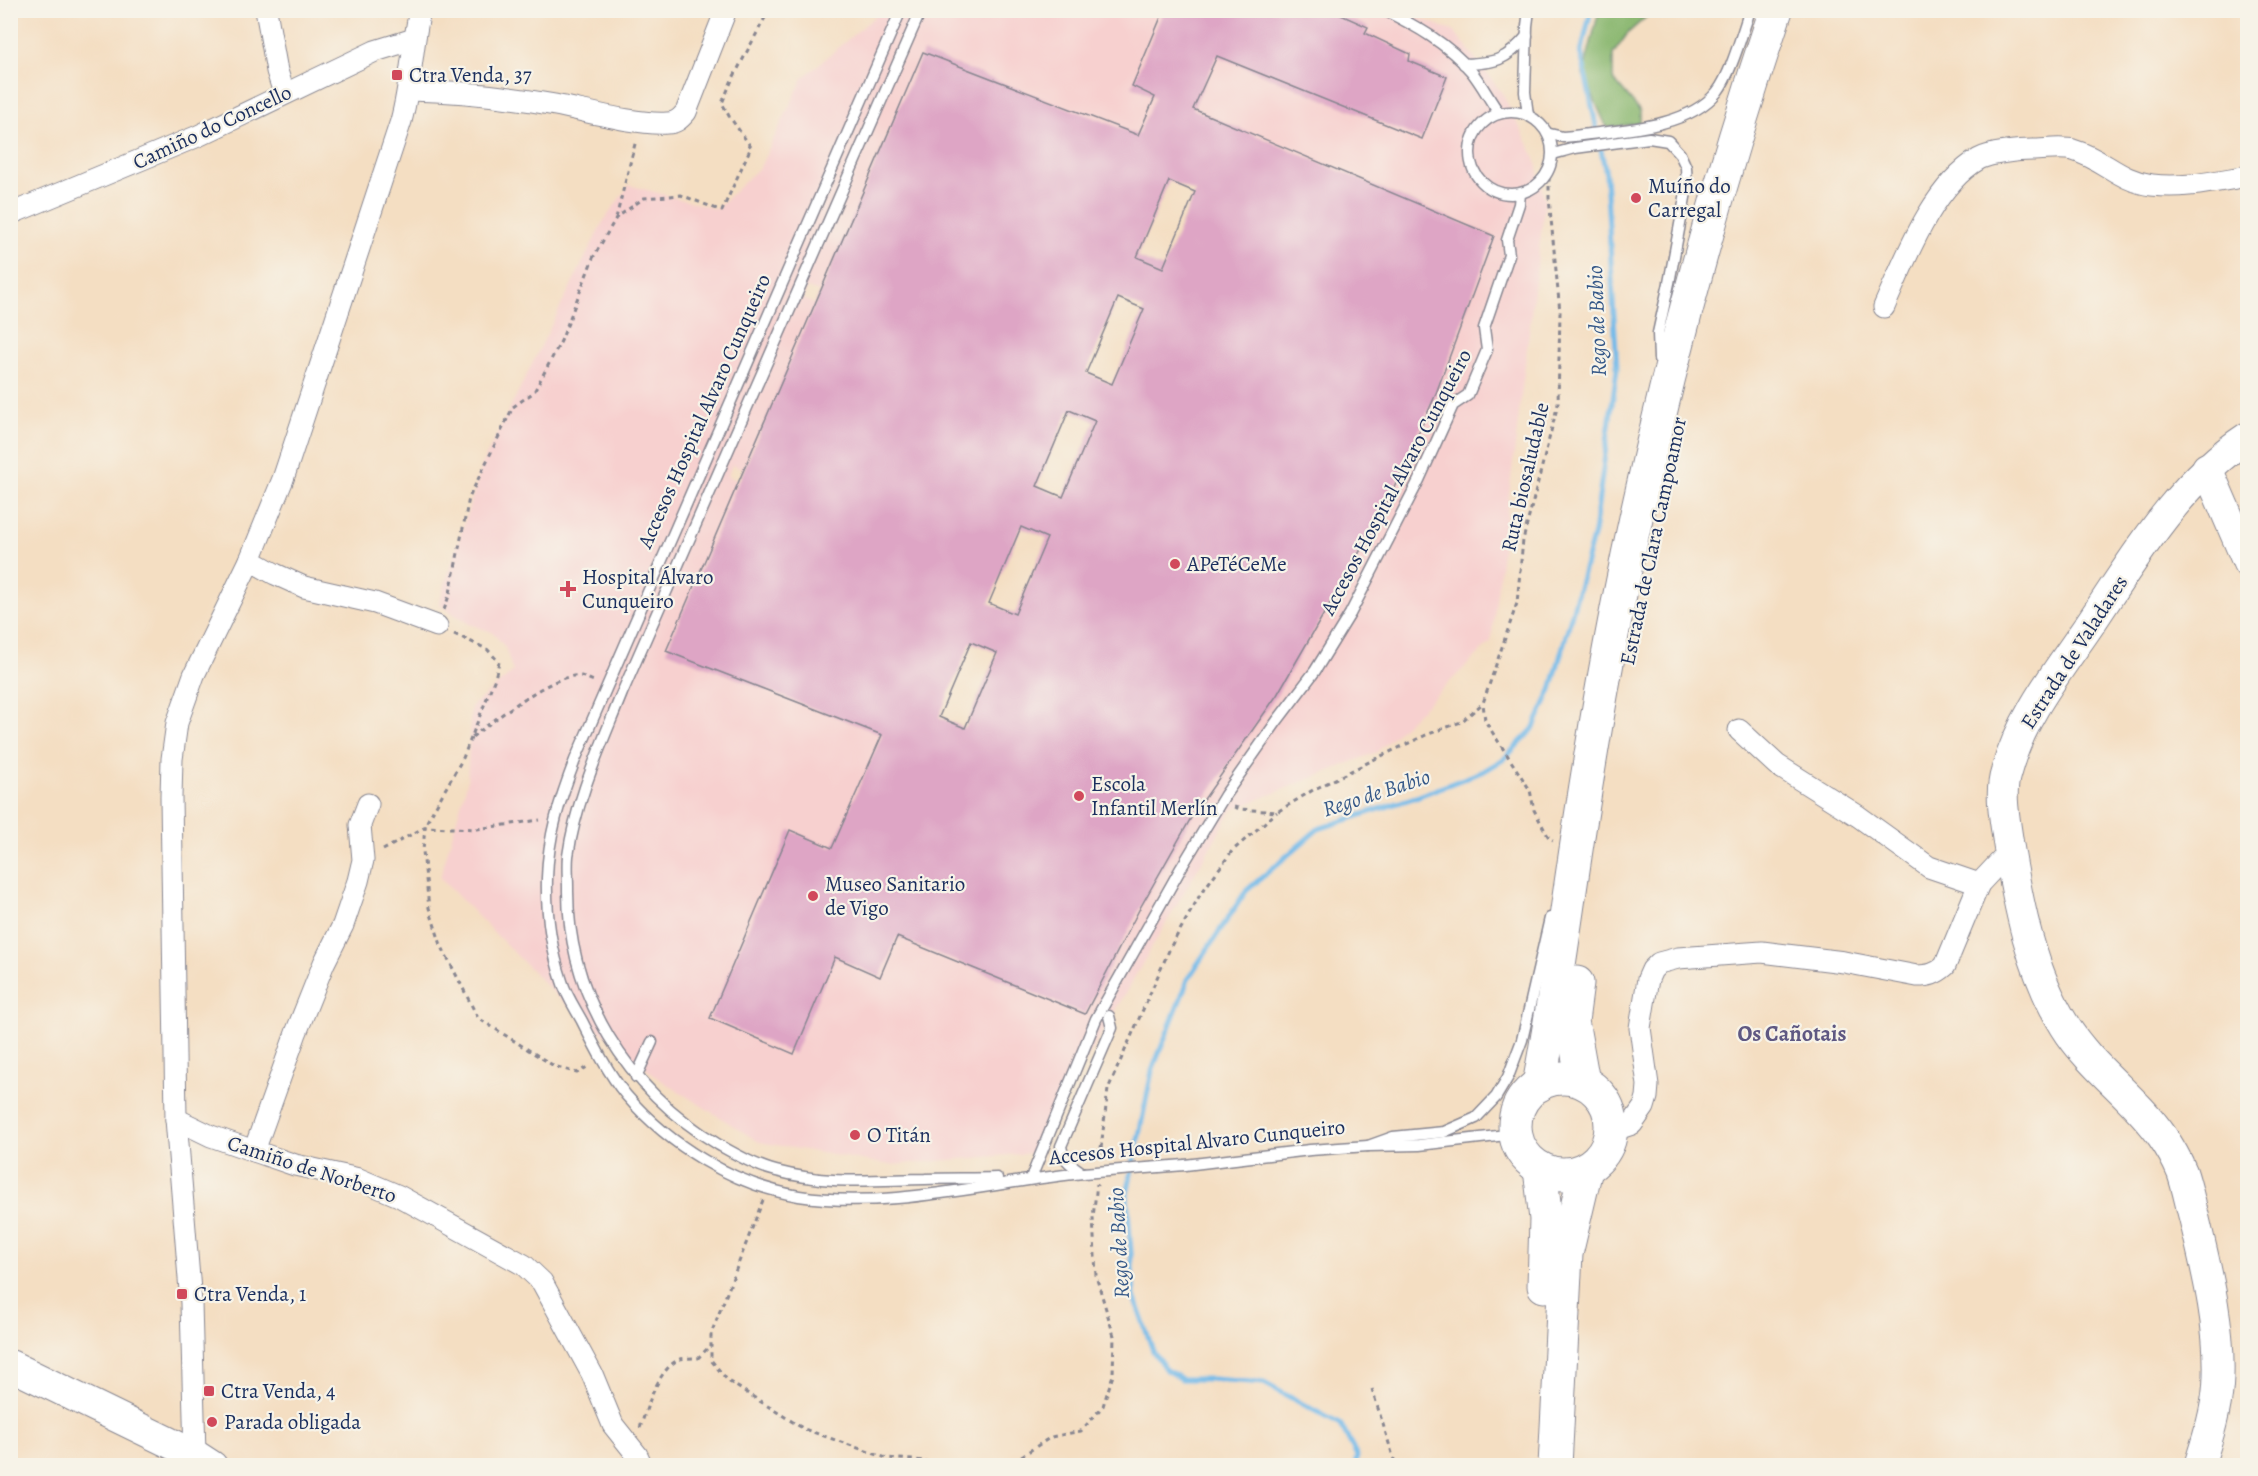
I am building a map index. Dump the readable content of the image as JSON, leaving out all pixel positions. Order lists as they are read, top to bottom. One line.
{"streets":{"main road":["Estrada de Clara Campoamor","Estrada de Valadares"],"street":["Camiño do Concello","Camiño de Norberto"],"lane":["Accesos Hospital Alvaro Cunqueiro"],"path":["Ruta biosaludable"]},"crossings":[["Accesos Hospital Alvaro Cunqueiro","Ruta biosaludable"],["Accesos Hospital Alvaro Cunqueiro","Estrada de Clara Campoamor"]],"districts":["Os Cañotais"],"water":["Rego de Babio"],"places":{"transit":["Ctra Venda, 37","Ctra Venda, 1","Ctra Venda, 4"],"other":["Muíño do Carregal","APeTéCeMe","Escola Infantil Merlín","Museo Sanitario de Vigo","O Titán","Parada obligada"],"health":["Hospital Álvaro Cunqueiro"]}}
